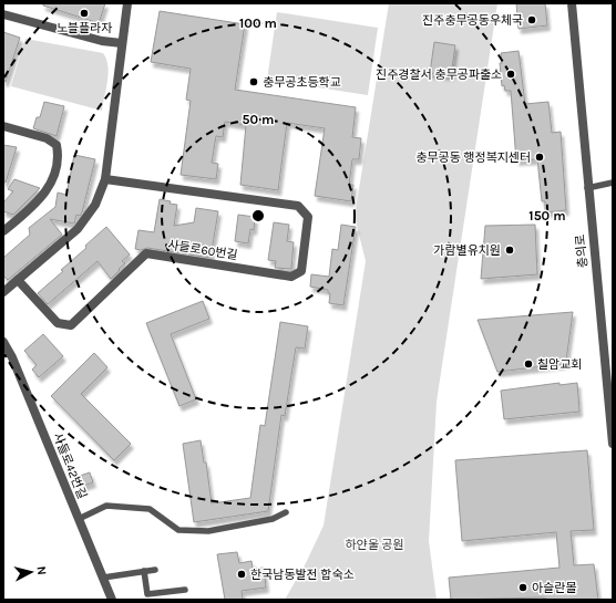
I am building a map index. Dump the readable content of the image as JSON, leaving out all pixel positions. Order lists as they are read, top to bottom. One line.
{"streets":{"street":["사들로60번길","충의로","사들로42번길"]},"parks":["하얀울 공원"],"places":["노블플라자","진주충무공동우체국","진주경찰서 충무공파출소","충무공초등학교","충무공동 행정복지센터","가람별유치원","칠암교회","한국남동발전 합숙소","아슬란몰"],"north":"right","rings":["100 m","50 m","150 m"]}
